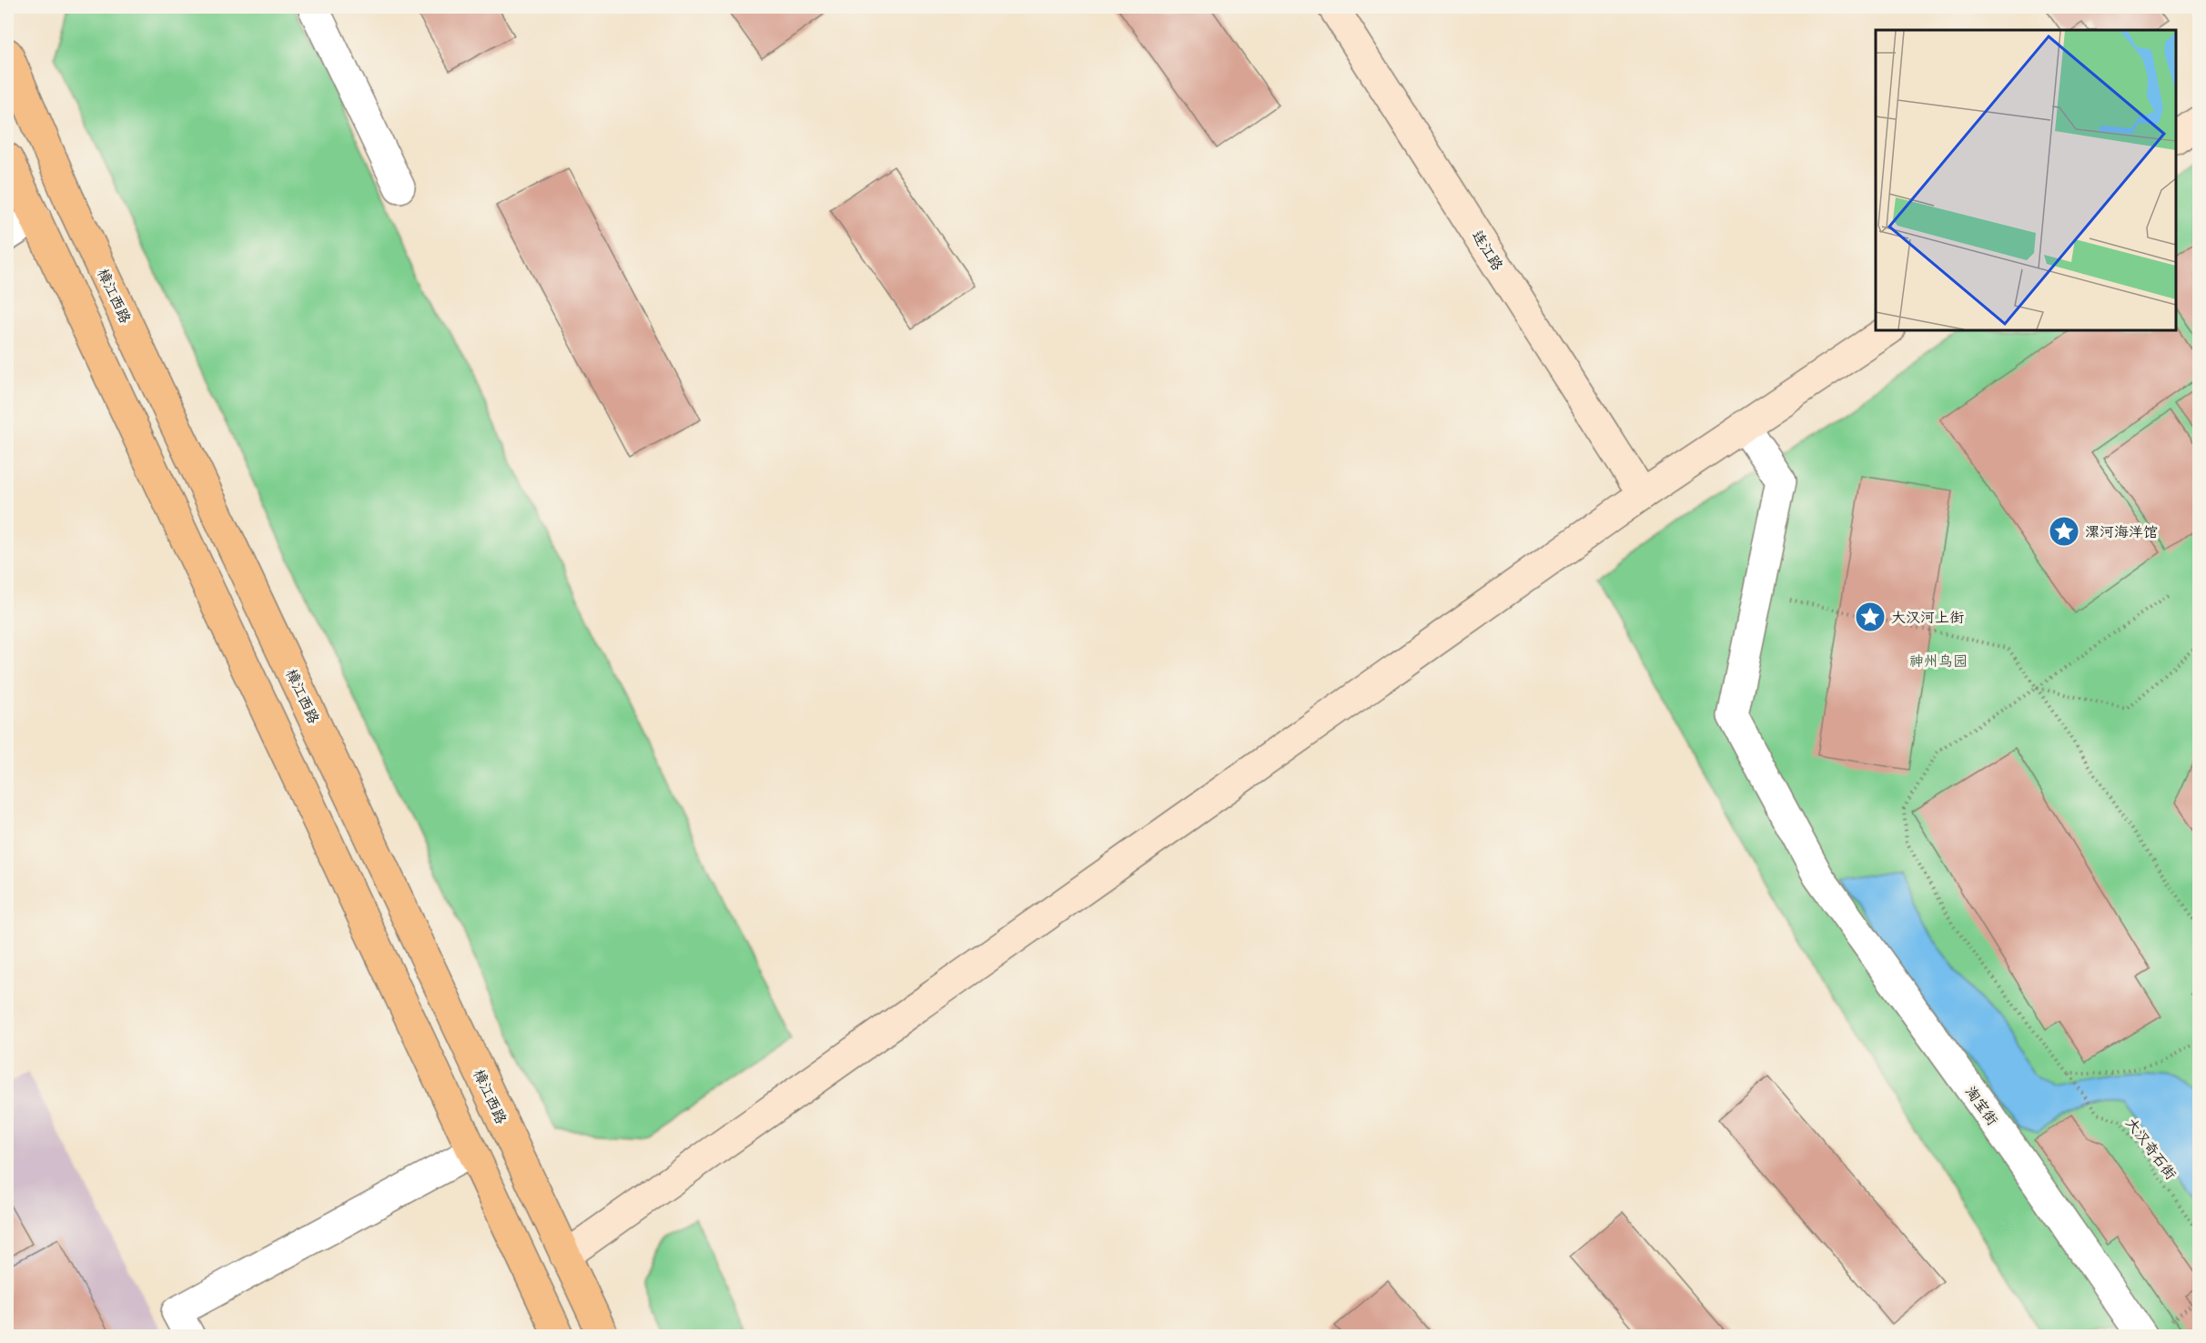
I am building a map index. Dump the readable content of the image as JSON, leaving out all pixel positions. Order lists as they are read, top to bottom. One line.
{"streets":{"main road":["樟江西路"],"street":["连江路","淘宝街"],"path":["大汉奇石街"]},"parks":["神州鸟园"],"places":{"place":["漯河海洋馆","大汉河上街"]}}
